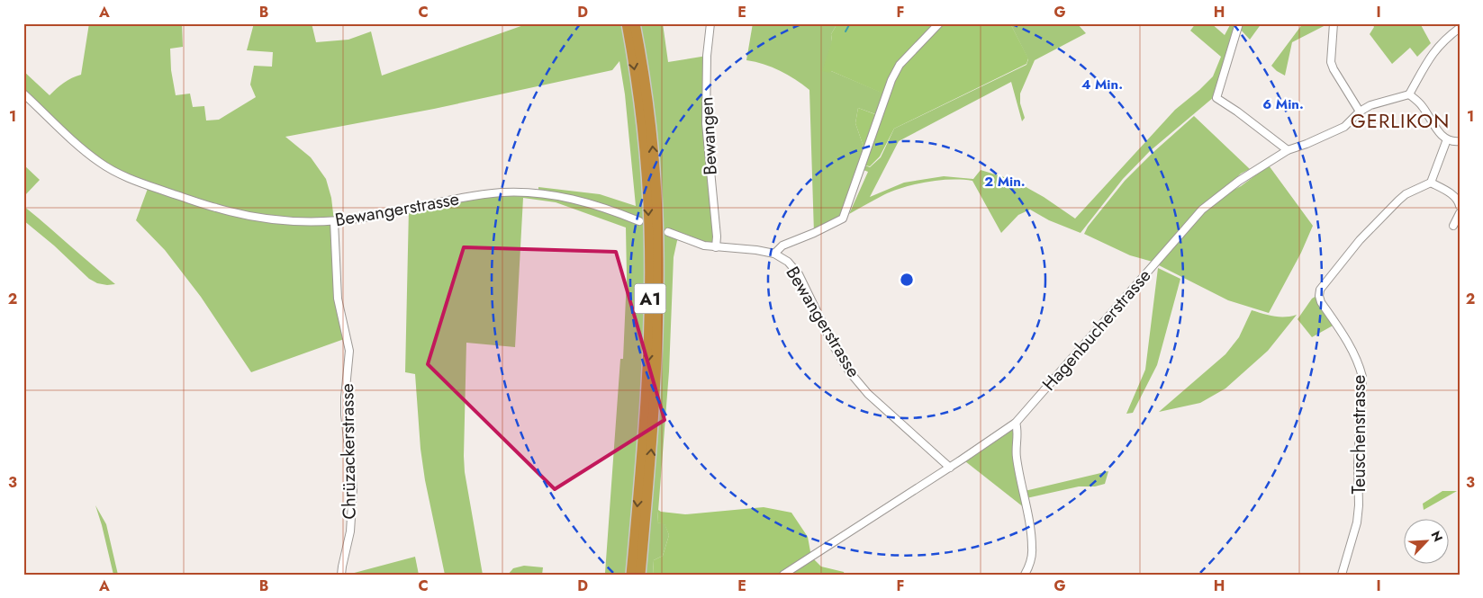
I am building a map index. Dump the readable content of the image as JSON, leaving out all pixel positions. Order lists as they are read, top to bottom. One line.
{"streets":{"highway":["A1"],"street":["Bewangen","Bewangerstrasse","Hagenbucherstrasse","Teuschenstrasse","Chrüzackerstrasse"]},"crossings":[["Bewangen","Bewangerstrasse"],["Bewangerstrasse","Hagenbucherstrasse"],["Bewangerstrasse","Chrüzackerstrasse"]],"districts":["GERLIKON"],"north":"top right","grid":{"columns":["A","B","C","D","E","F","G","H","I"],"rows":["1","2","3"]},"rings":["4 Min.","6 Min.","2 Min."]}
